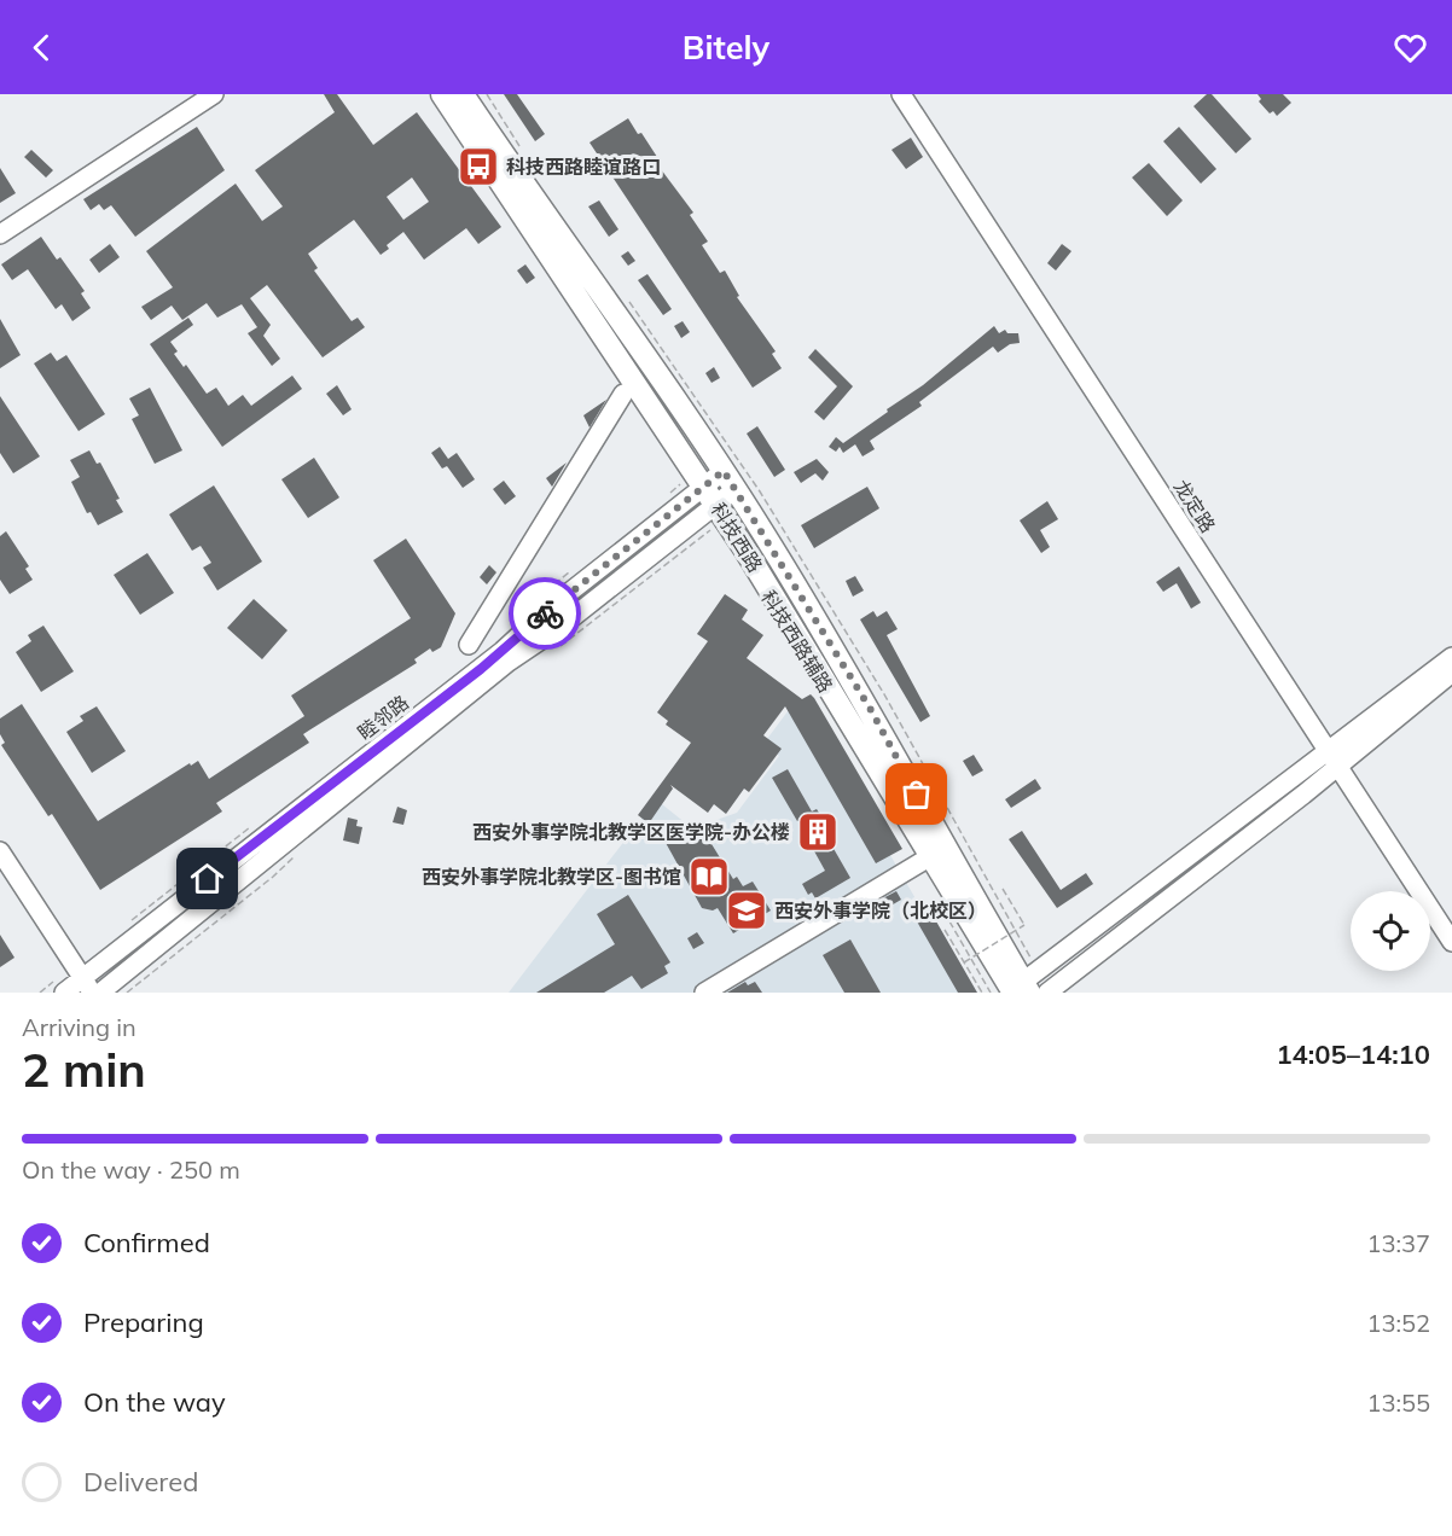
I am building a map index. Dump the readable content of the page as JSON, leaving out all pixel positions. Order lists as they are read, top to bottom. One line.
{"streets":{"main road":["科技西路"],"street":["龙定路","睦邻路"]},"crossings":[["科技西路","睦邻路"]],"places":{"bus stop":["科技西路睦谊路口"],"building":["西安外事学院北教学区医学院-办公楼"],"library":["西安外事学院北教学区-图书馆"],"school or university":["西安外事学院（北校区）"]},"page":{"header":"Bitely","heading":["2 min","Arriving in","14:05–14:10"],"bar":"On the way · 250 m","list":[["Confirmed","13:37"],["Preparing","13:52"],["On the way","13:55"],"Delivered"]}}
